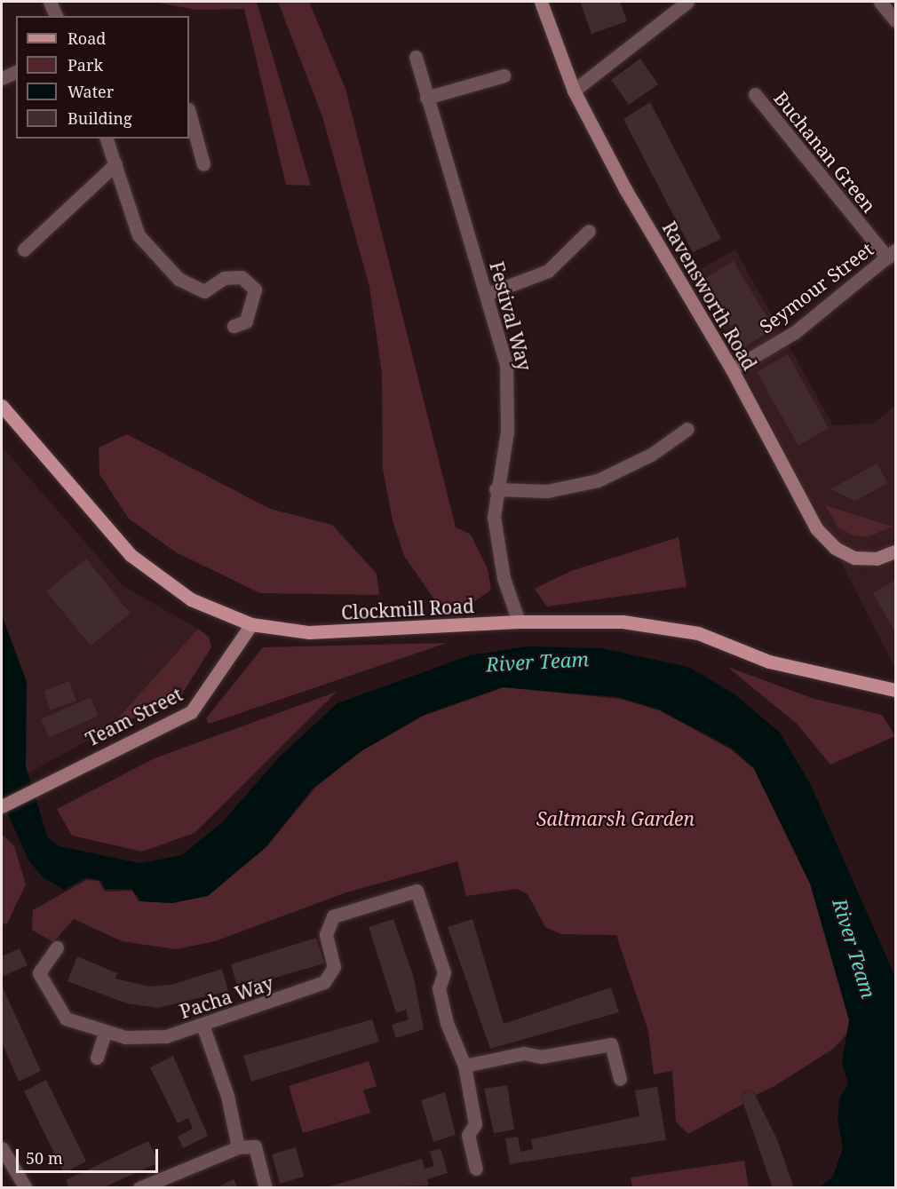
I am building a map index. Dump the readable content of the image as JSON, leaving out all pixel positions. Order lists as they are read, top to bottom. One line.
{"streets":{"main road":["Clockmill Road"],"street":["Buchanan Green","Seymour Street","Ravensworth Road","Festival Way","Team Street","Pacha Way"]},"crossings":[["Buchanan Green","Seymour Street"],["Seymour Street","Ravensworth Road"],["Festival Way","Clockmill Road"],["Clockmill Road","Team Street"]],"water":["River Team"],"parks":["Saltmarsh Garden"],"legend":["Road","Park","Water","Building"],"scale_bar":"50 m"}
